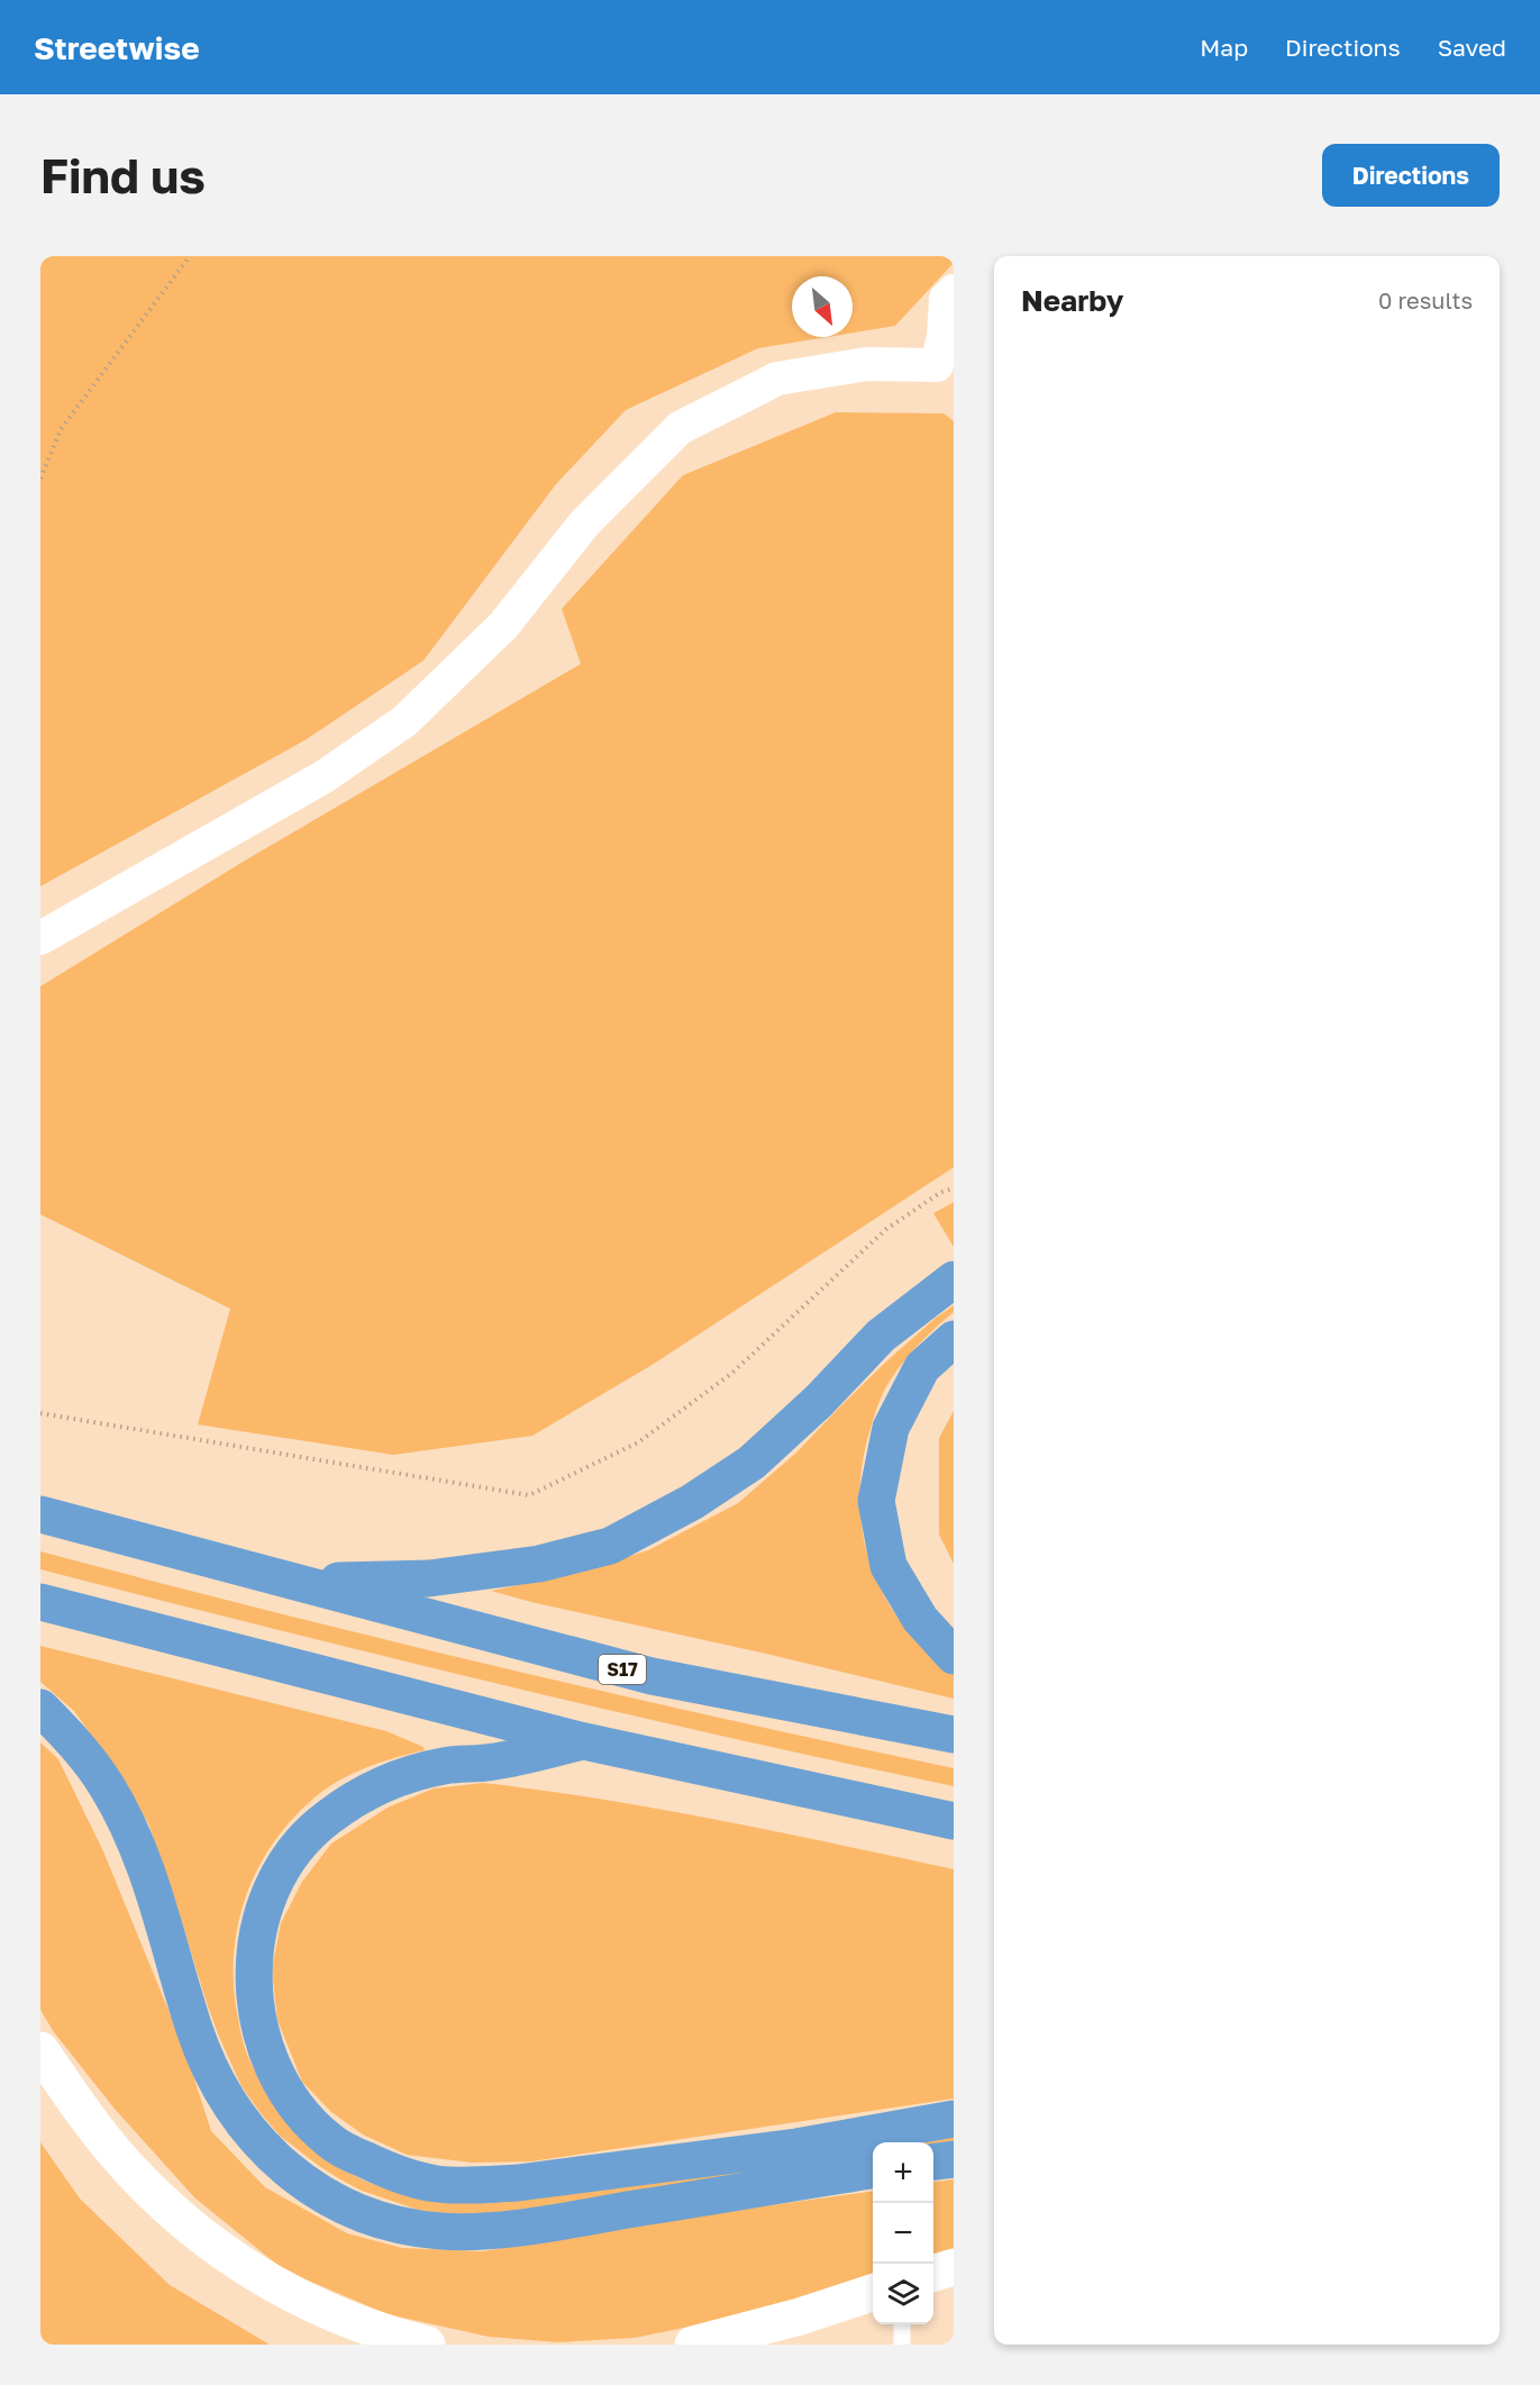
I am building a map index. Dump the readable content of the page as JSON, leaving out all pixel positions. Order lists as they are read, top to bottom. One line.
{"streets":{"highway":["S17"]},"north":"bottom right","page":{"header":"Streetwise","nav":["Map","Directions","Saved"],"buttons":"Directions","title":"Find us","heading":["Nearby","0 results"],"map_buttons":["+","−"]}}
